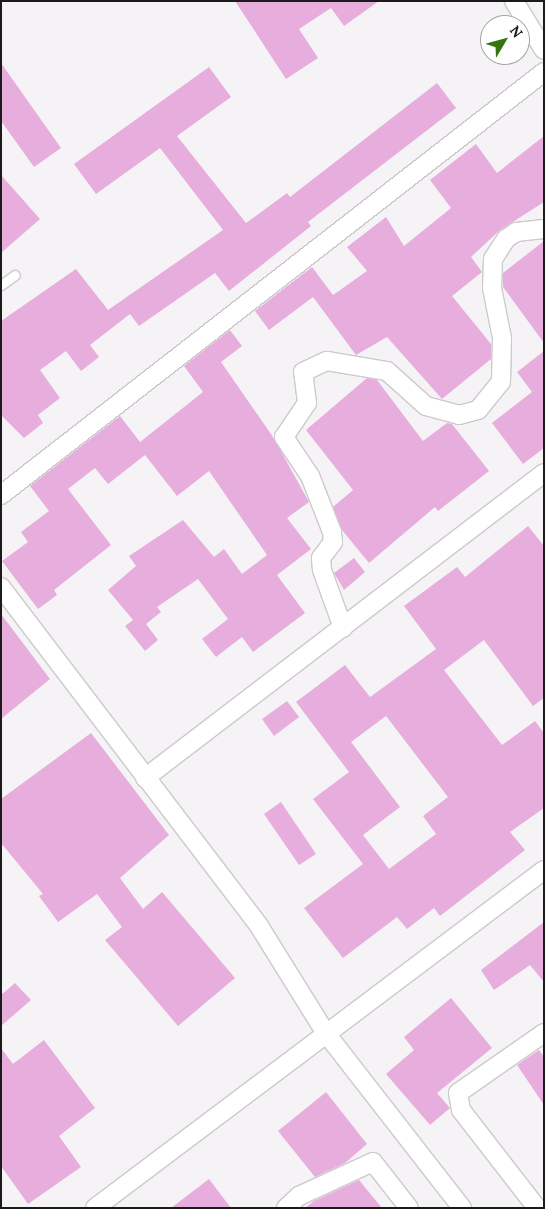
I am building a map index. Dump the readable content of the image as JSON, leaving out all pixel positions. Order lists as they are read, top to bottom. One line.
{"north":"top right"}
